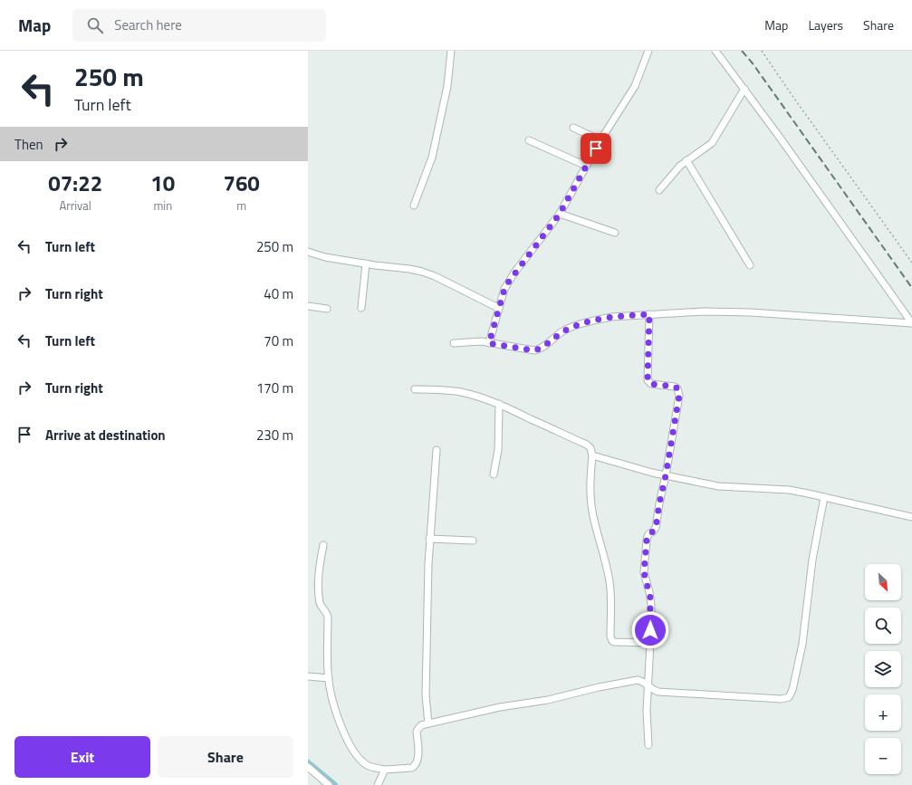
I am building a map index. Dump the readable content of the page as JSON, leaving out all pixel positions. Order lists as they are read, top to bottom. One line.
{"north":"bottom right","page":{"header":"Map","search":"Search here","nav":["Map","Layers","Share"],"turn":["250 m","Turn left"],"then":"Then","eta":["07:22","Arrival","10","min","760","m"],"list":[{"name":"Turn left","value":"250 m"},{"name":"Turn right","value":"40 m"},{"name":"Turn left","value":"70 m"},{"name":"Turn right","value":"170 m"},{"name":"Arrive at destination","value":"230 m"}],"map_buttons":["+","−"],"buttons":["Exit","Share"]}}
